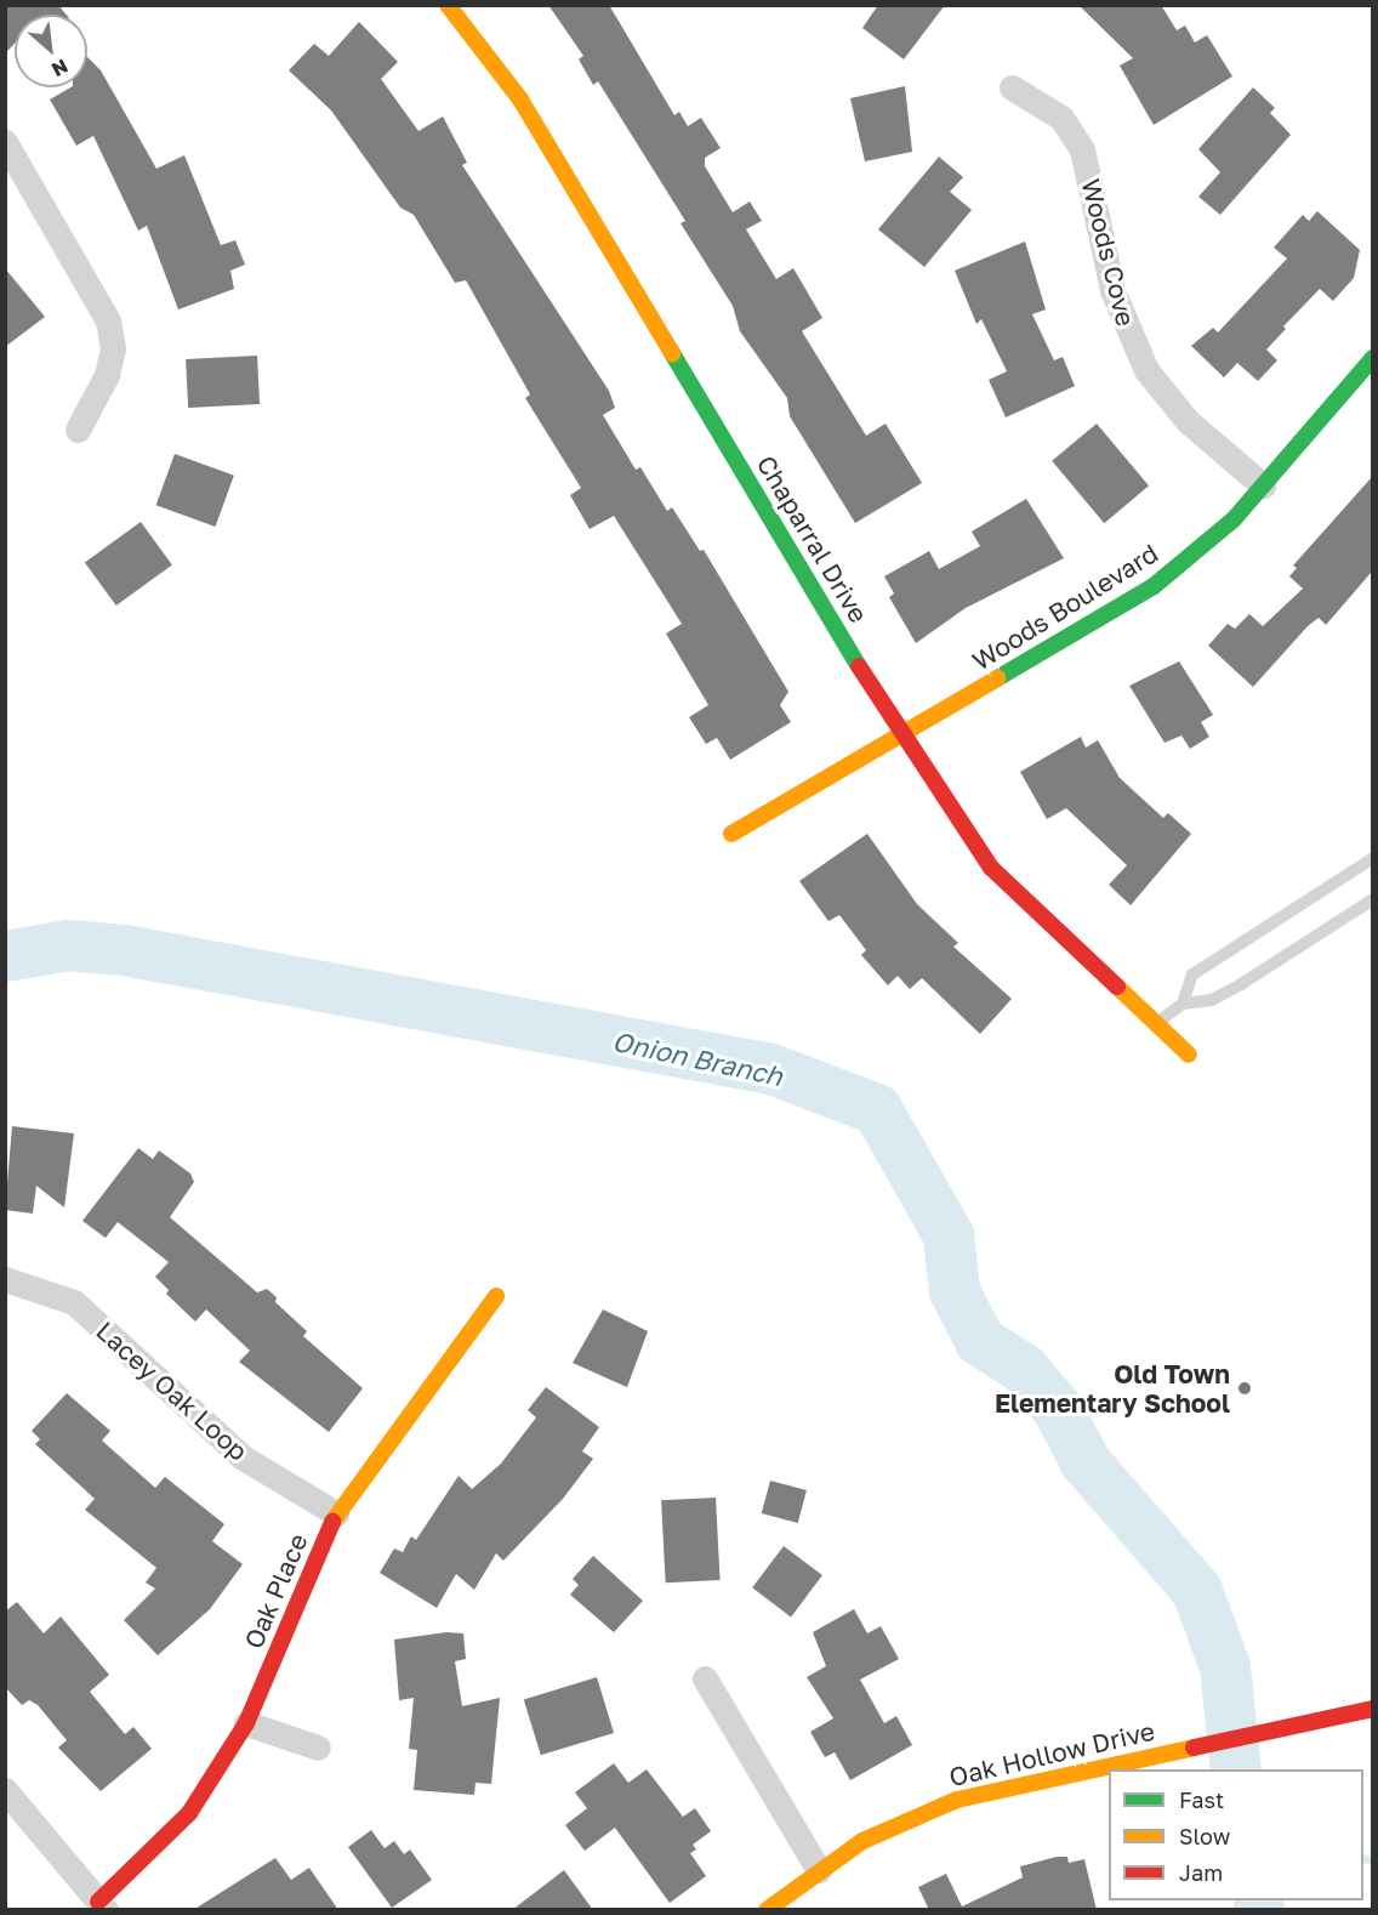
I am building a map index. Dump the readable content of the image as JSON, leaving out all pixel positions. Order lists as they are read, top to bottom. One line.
{"streets":{"street":["Woods Cove","Chaparral Drive","Woods Boulevard","Lacey Oak Loop","Oak Place","Oak Hollow Drive"]},"crossings":[["Woods Cove","Woods Boulevard"],["Chaparral Drive","Woods Boulevard"],["Lacey Oak Loop","Oak Place"]],"water":["Onion Branch"],"places":["Old Town Elementary School"],"legend":["Fast","Slow","Jam"],"north":"bottom right"}
